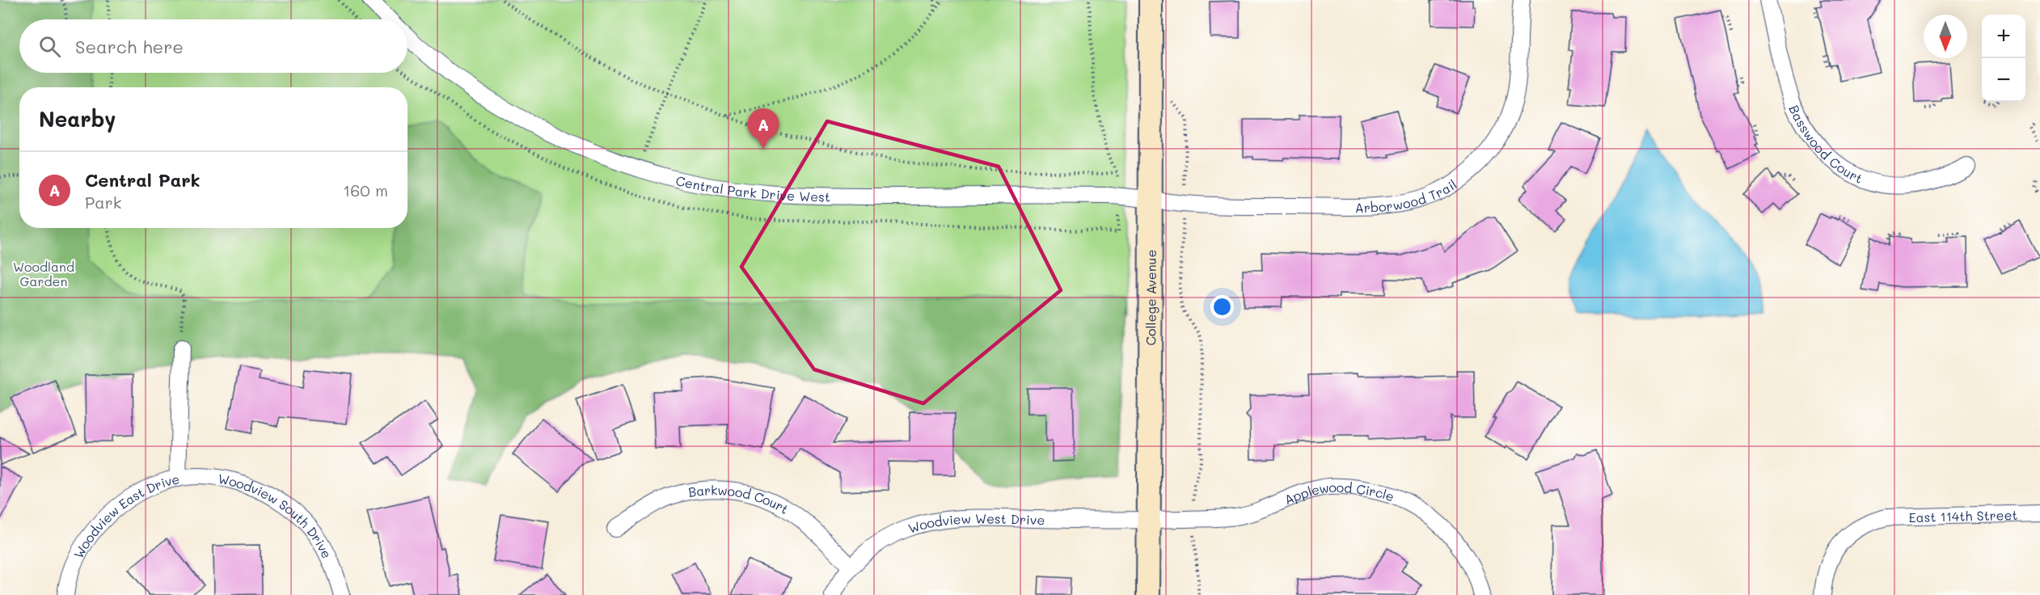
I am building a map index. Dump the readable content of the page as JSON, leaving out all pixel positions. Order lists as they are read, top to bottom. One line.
{"streets":{"main road":["College Avenue"],"street":["Basswood Court","Central Park Drive West","Arborwood Trail","Applewood Circle","Barkwood Court","East 114th Street","Woodview East Drive","Woodview South Drive","Woodview West Drive"]},"crossings":[["Central Park Drive West","Arborwood Trail"],["Central Park Drive West","College Avenue"],["Arborwood Trail","College Avenue"],["College Avenue","Applewood Circle"],["College Avenue","Woodview West Drive"],["Applewood Circle","Woodview West Drive"],["Barkwood Court","Woodview West Drive"],["Woodview East Drive","Woodview South Drive"]],"parks":["Woodland Garden"],"north":"bottom","page":{"map_buttons":["+","−"],"search":"Search here","heading":"Nearby","pins":"A","list":[{"mark":"A","name":"Central Park","note":"Park","value":"160 m"}]}}
